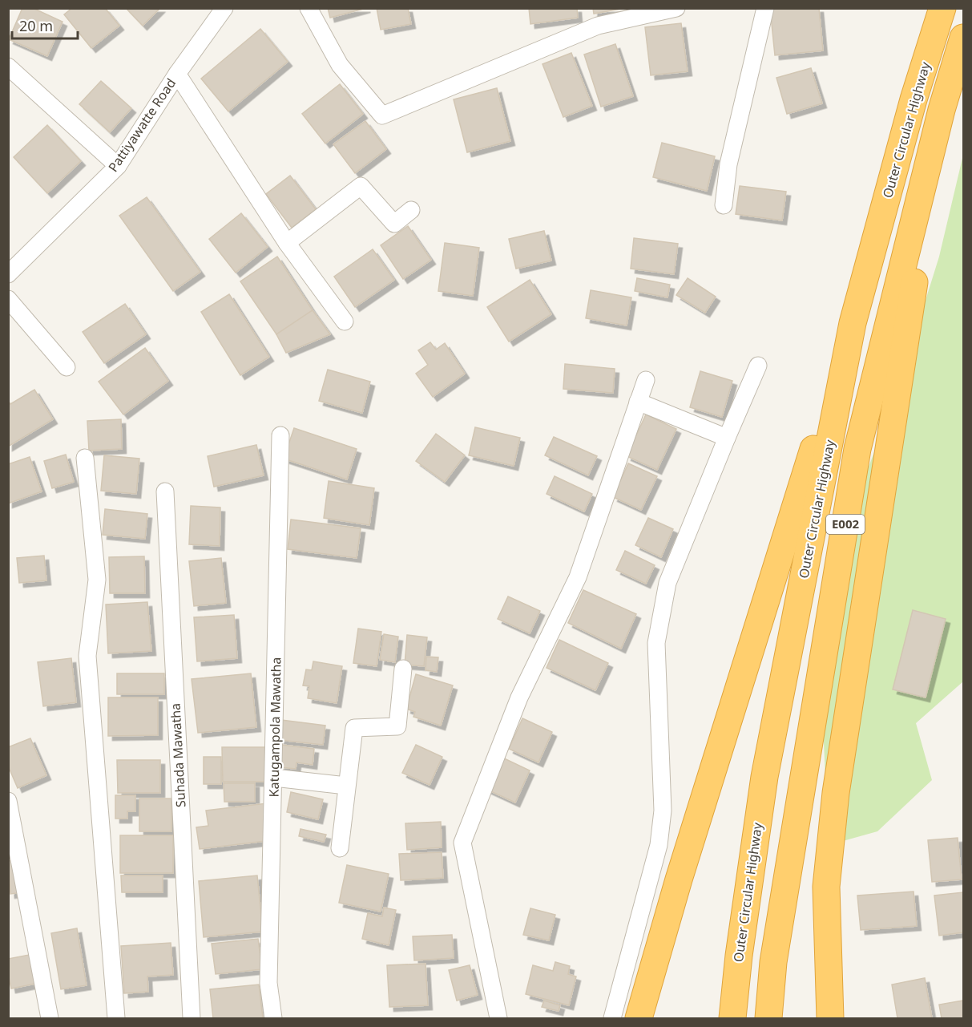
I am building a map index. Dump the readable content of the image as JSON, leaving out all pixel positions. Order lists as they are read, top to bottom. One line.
{"streets":{"highway":["Outer Circular Highway","E002"],"street":["Pattiyawatte Road","Katugampola Mawatha","Suhada Mawatha"]},"scale_bar":"20 m"}
